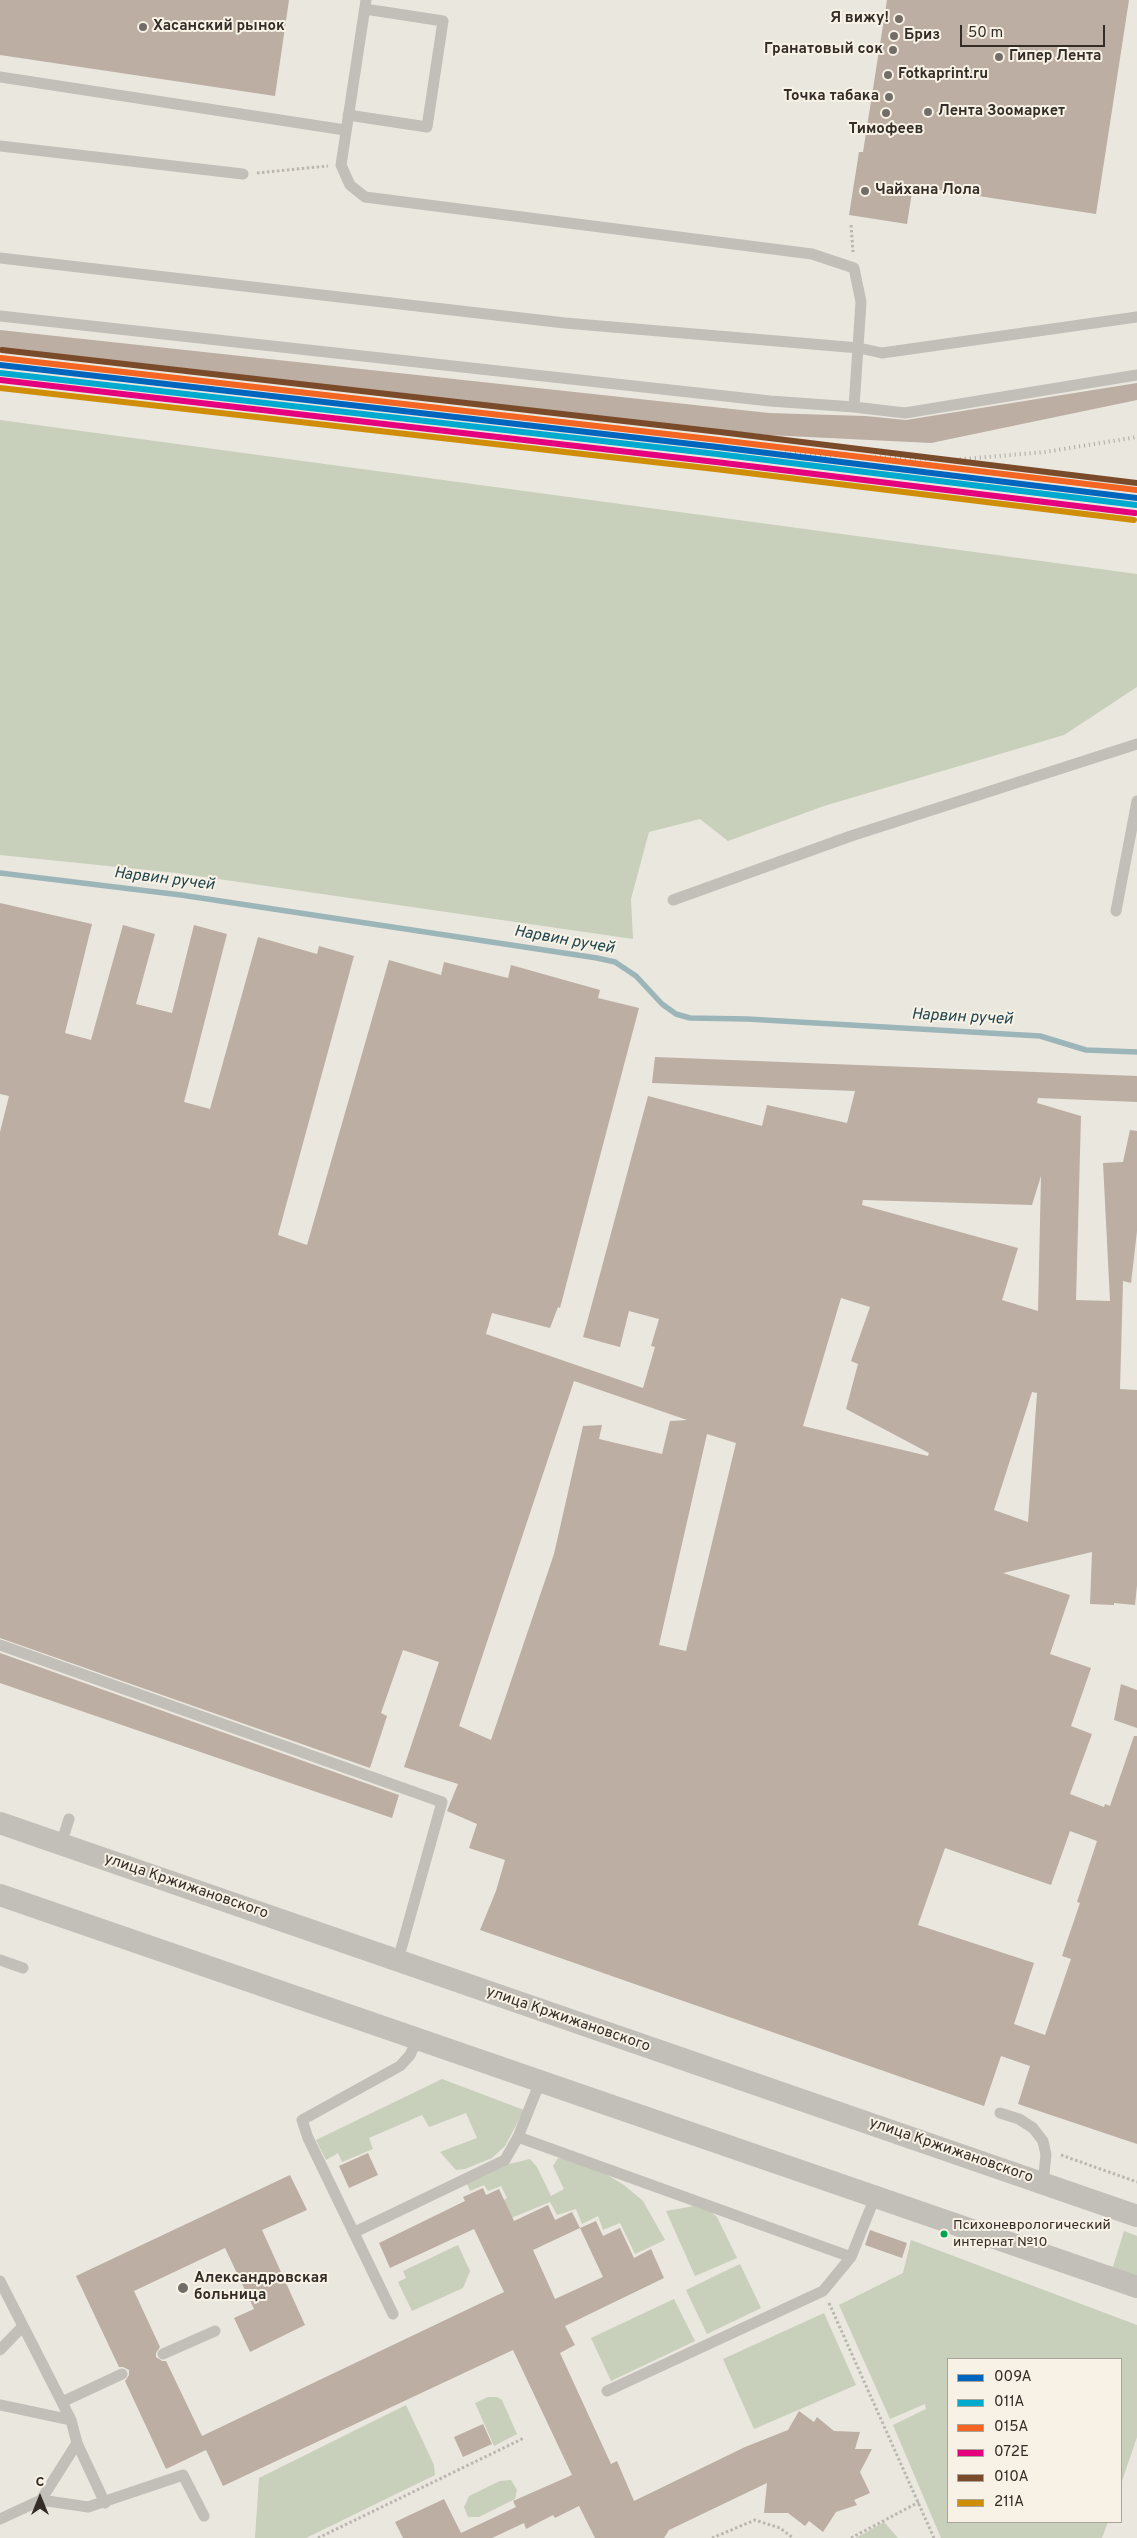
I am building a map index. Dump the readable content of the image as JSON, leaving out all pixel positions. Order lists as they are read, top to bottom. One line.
{"streets":{"street":["улица Кржижановского"]},"water":["Нарвин ручей"],"places":["Я вижу!","Хасанский рынок","Бриз","Гранатовый сок","Гипер Лента","Fotkaprint.ru","Точка табака","Лента Зоомаркет","Тимофеев","Чайхана Лола","Психоневрологический интернат №10","Александровская больница"],"lines":["transit line 010А","transit line 015А","transit line 009А","transit line 011А","transit line 072Е","transit line 211А"],"legend":["009А","011А","015А","072Е","010А","211А"],"scale_bar":"50 m","north":"top"}
